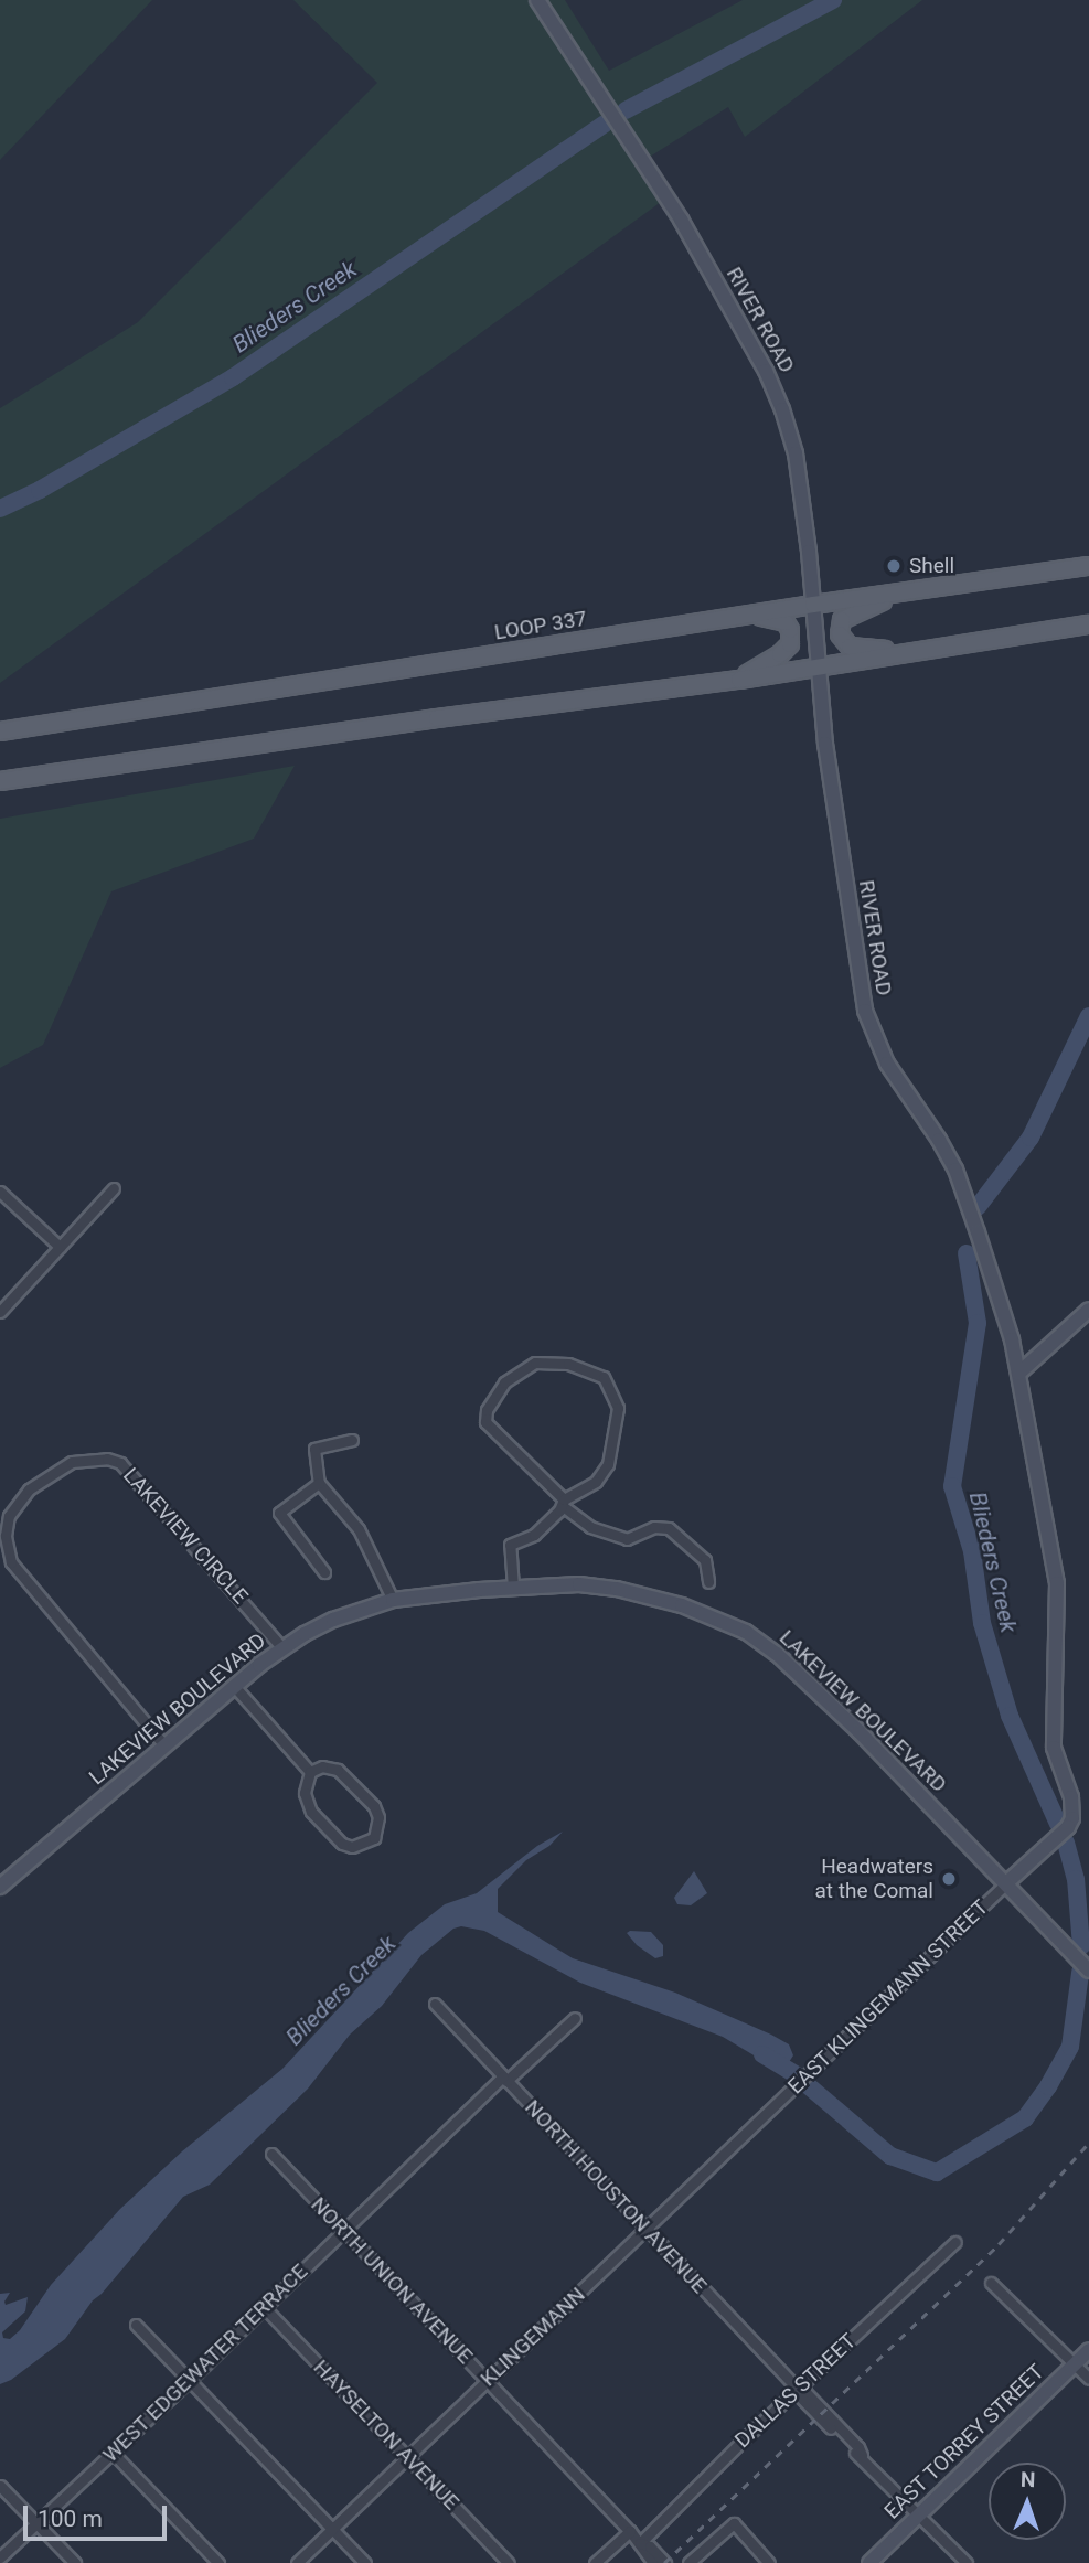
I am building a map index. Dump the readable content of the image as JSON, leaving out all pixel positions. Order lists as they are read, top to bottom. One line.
{"streets":{"main road":["LOOP 337"],"street":["RIVER ROAD","LAKEVIEW CIRCLE","LAKEVIEW BOULEVARD","EAST KLINGEMANN STREET","NORTH HOUSTON AVENUE","NORTH UNION AVENUE","KLINGEMANN","WEST EDGEWATER TERRACE","DALLAS STREET","HAYSELTON AVENUE","EAST TORREY STREET"]},"crossings":[["RIVER ROAD","LOOP 337"],["RIVER ROAD","LAKEVIEW BOULEVARD"],["RIVER ROAD","EAST KLINGEMANN STREET"],["LAKEVIEW CIRCLE","LAKEVIEW BOULEVARD"],["LAKEVIEW BOULEVARD","EAST KLINGEMANN STREET"],["EAST KLINGEMANN STREET","KLINGEMANN"],["NORTH HOUSTON AVENUE","KLINGEMANN"],["NORTH HOUSTON AVENUE","WEST EDGEWATER TERRACE"],["NORTH HOUSTON AVENUE","DALLAS STREET"],["NORTH HOUSTON AVENUE","EAST TORREY STREET"],["NORTH UNION AVENUE","KLINGEMANN"],["NORTH UNION AVENUE","WEST EDGEWATER TERRACE"],["NORTH UNION AVENUE","DALLAS STREET"],["KLINGEMANN","HAYSELTON AVENUE"],["WEST EDGEWATER TERRACE","HAYSELTON AVENUE"]],"water":["Blieders Creek"],"places":["Shell","Headwaters at the Comal"],"scale_bar":"100 m","north":"top"}
